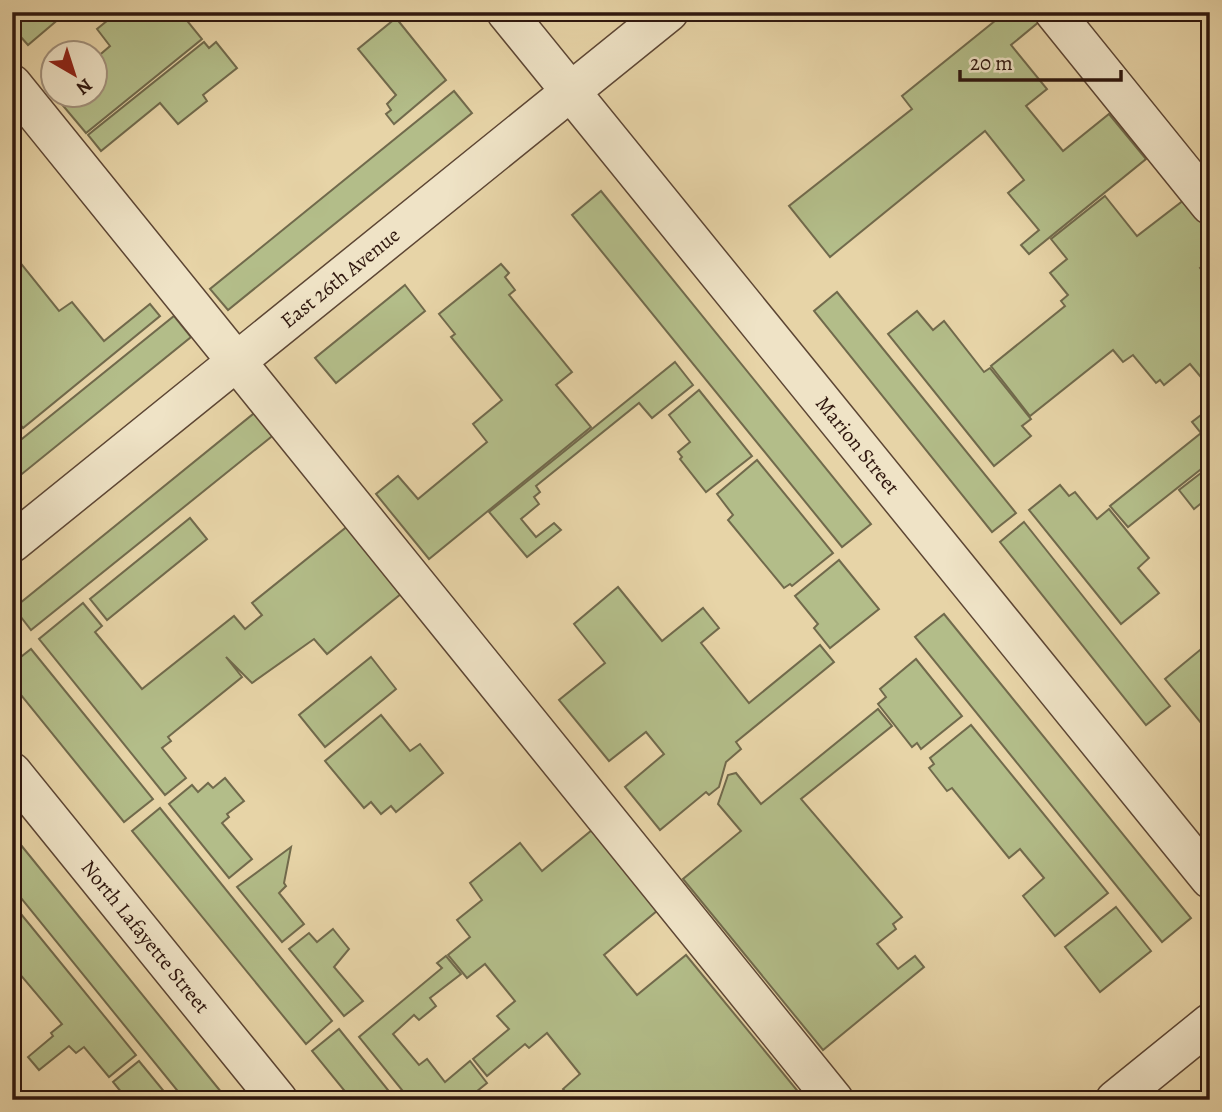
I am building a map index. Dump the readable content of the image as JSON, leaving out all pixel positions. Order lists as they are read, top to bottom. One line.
{"streets":{"street":["East 26th Avenue","Marion Street","North Lafayette Street"]},"crossings":[["East 26th Avenue","Marion Street"]],"scale_bar":"20 m","north":"bottom right"}
